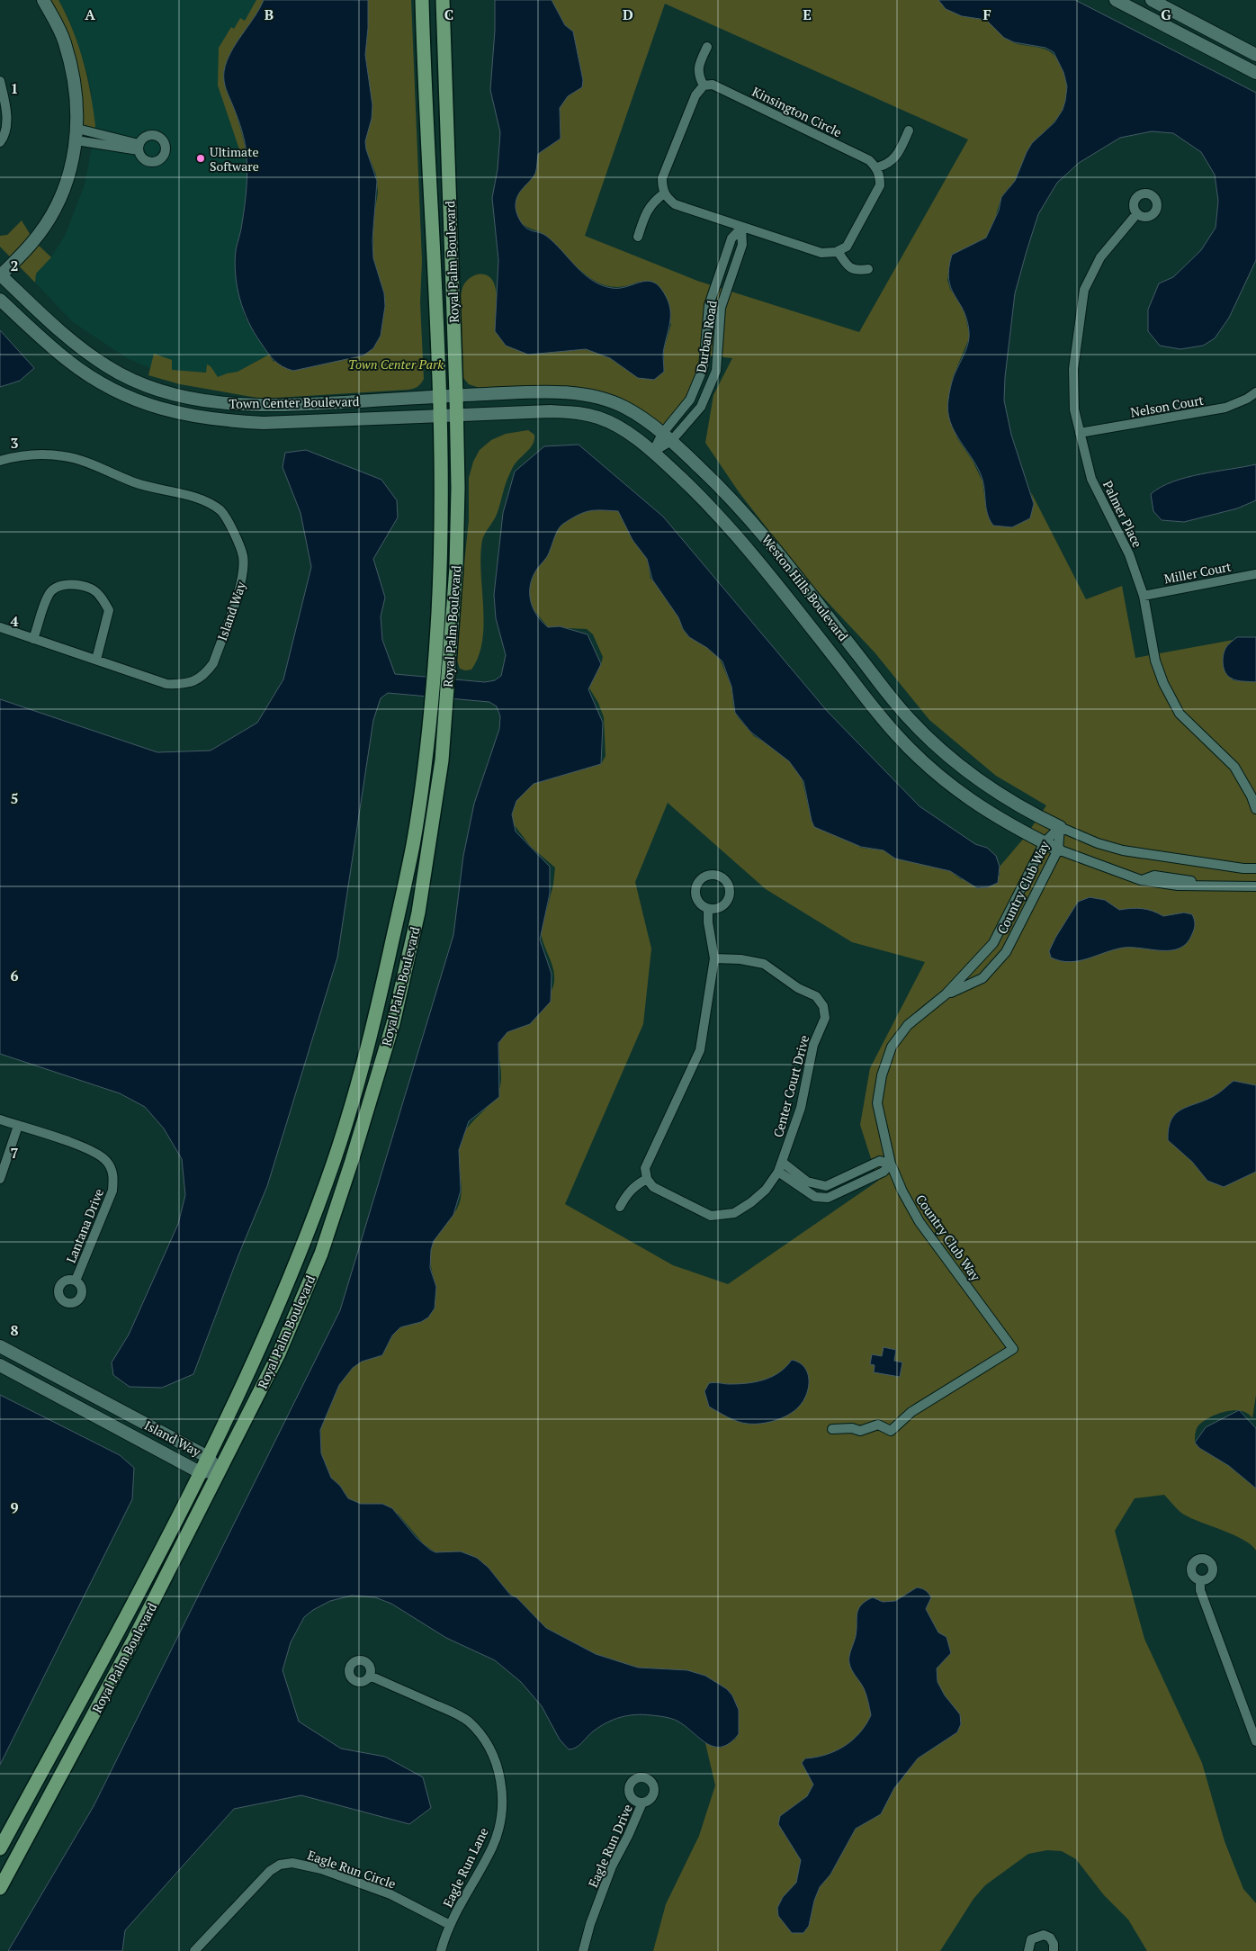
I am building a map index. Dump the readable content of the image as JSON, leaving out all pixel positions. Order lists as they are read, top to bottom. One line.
{"streets":{"main road":["Royal Palm Boulevard"],"street":["Kinsington Circle","Durban Road","Town Center Boulevard","Nelson Court","Palmer Place","Miller Court","Weston Hills Boulevard","Island Way","Country Club Way","Center Court Drive","Lantana Drive","Eagle Run Drive","Eagle Run Lane","Eagle Run Circle"]},"crossings":[["Royal Palm Boulevard","Town Center Boulevard"],["Royal Palm Boulevard","Weston Hills Boulevard"],["Royal Palm Boulevard","Island Way"],["Durban Road","Weston Hills Boulevard"],["Town Center Boulevard","Weston Hills Boulevard"],["Nelson Court","Palmer Place"],["Palmer Place","Miller Court"],["Weston Hills Boulevard","Country Club Way"],["Eagle Run Lane","Eagle Run Circle"]],"parks":["Town Center Park"],"places":["Ultimate Software"],"grid":{"columns":["A","B","C","D","E","F","G"],"rows":["1","2","3","4","5","6","7","8","9"]}}
